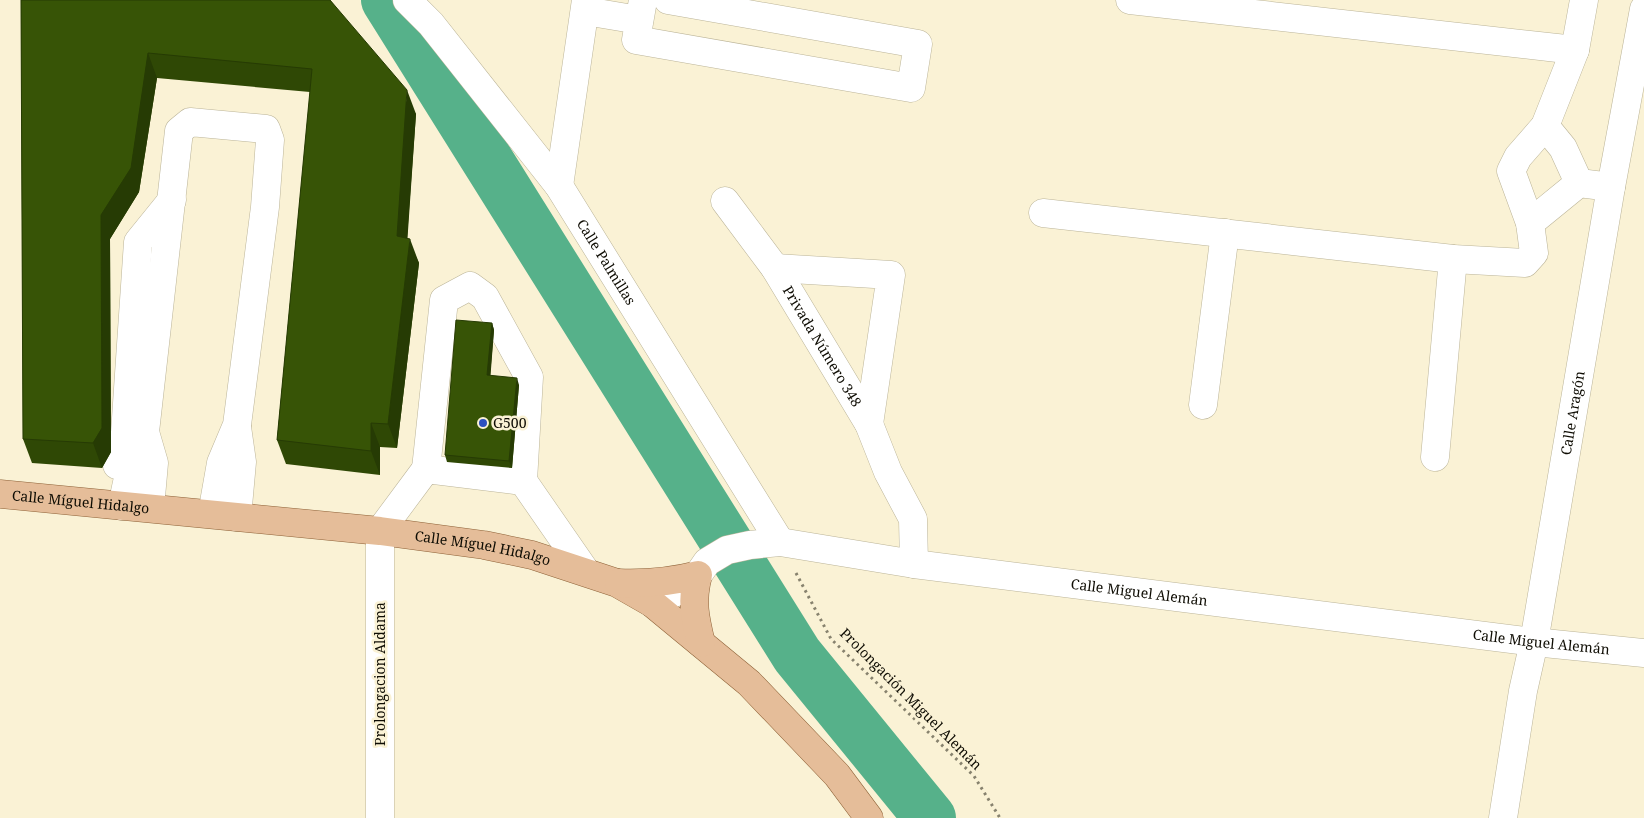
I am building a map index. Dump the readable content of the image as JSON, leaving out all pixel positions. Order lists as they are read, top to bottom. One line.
{"streets":{"main road":["Calle Míguel Hidalgo"],"street":["Calle Palmillas","Privada Número 348","Calle Aragón","Calle Miguel Alemán","Prolongacion Aldama"],"path":["Prolongación Miguel Alemán"]},"crossings":[["Calle Palmillas","Calle Miguel Alemán"],["Calle Palmillas","Prolongación Miguel Alemán"],["Privada Número 348","Calle Miguel Alemán"],["Calle Aragón","Calle Miguel Alemán"],["Calle Míguel Hidalgo","Calle Miguel Alemán"],["Calle Míguel Hidalgo","Prolongacion Aldama"],["Calle Miguel Alemán","Prolongación Miguel Alemán"]],"places":["G500"]}
